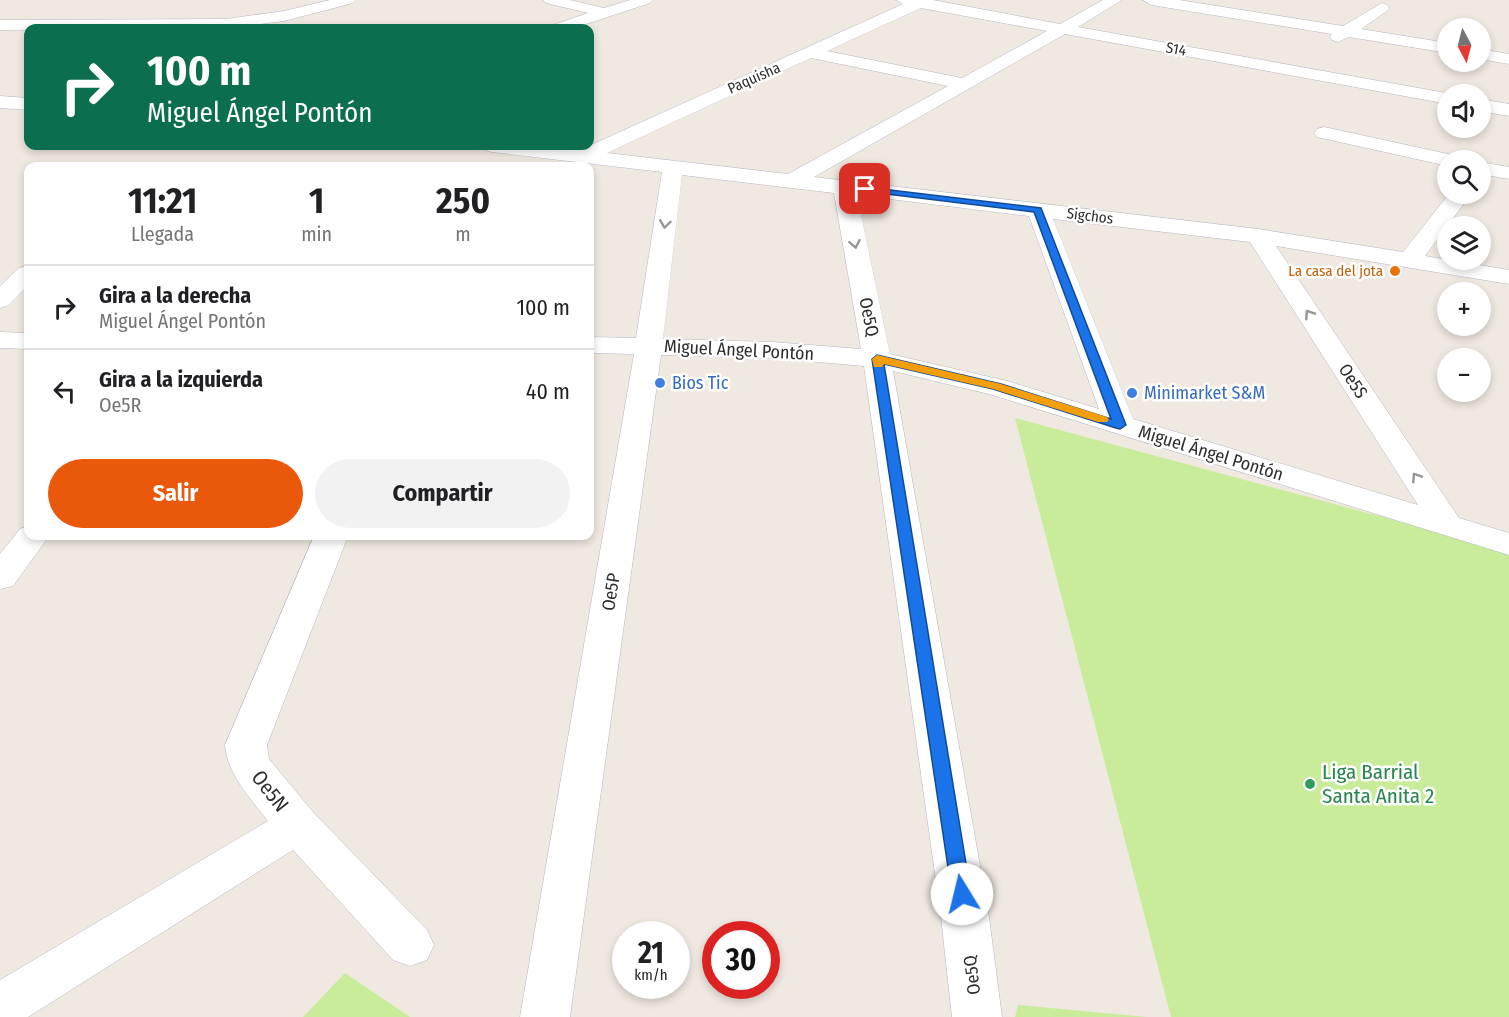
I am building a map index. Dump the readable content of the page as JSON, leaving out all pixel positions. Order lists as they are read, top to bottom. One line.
{"streets":{"street":["S14","Paquisha","Sigchos","Oe5Q","Miguel Ángel Pontón","Oe5S","Oe5P","Oe5N"]},"crossings":[["S14","Paquisha"],["Paquisha","Sigchos"],["Sigchos","Oe5Q"],["Sigchos","Oe5S"],["Sigchos","Oe5P"],["Oe5Q","Miguel Ángel Pontón"],["Miguel Ángel Pontón","Oe5S"],["Miguel Ángel Pontón","Oe5P"]],"places":["La casa del jota","Bios Tic","Minimarket S&M","Liga Barrial Santa Anita 2"],"north":"bottom","page":{"map_buttons":["+","−"],"turn":["100 m","Miguel Ángel Pontón"],"eta":["11:21","Llegada","1","min","250","m"],"list":[{"name":"Gira a la derecha","note":"Miguel Ángel Pontón","value":"100 m"},{"name":"Gira a la izquierda","note":"Oe5R","value":"40 m"}],"buttons":["Salir","Compartir"],"speed":"21 km/h","limit":"30"}}
